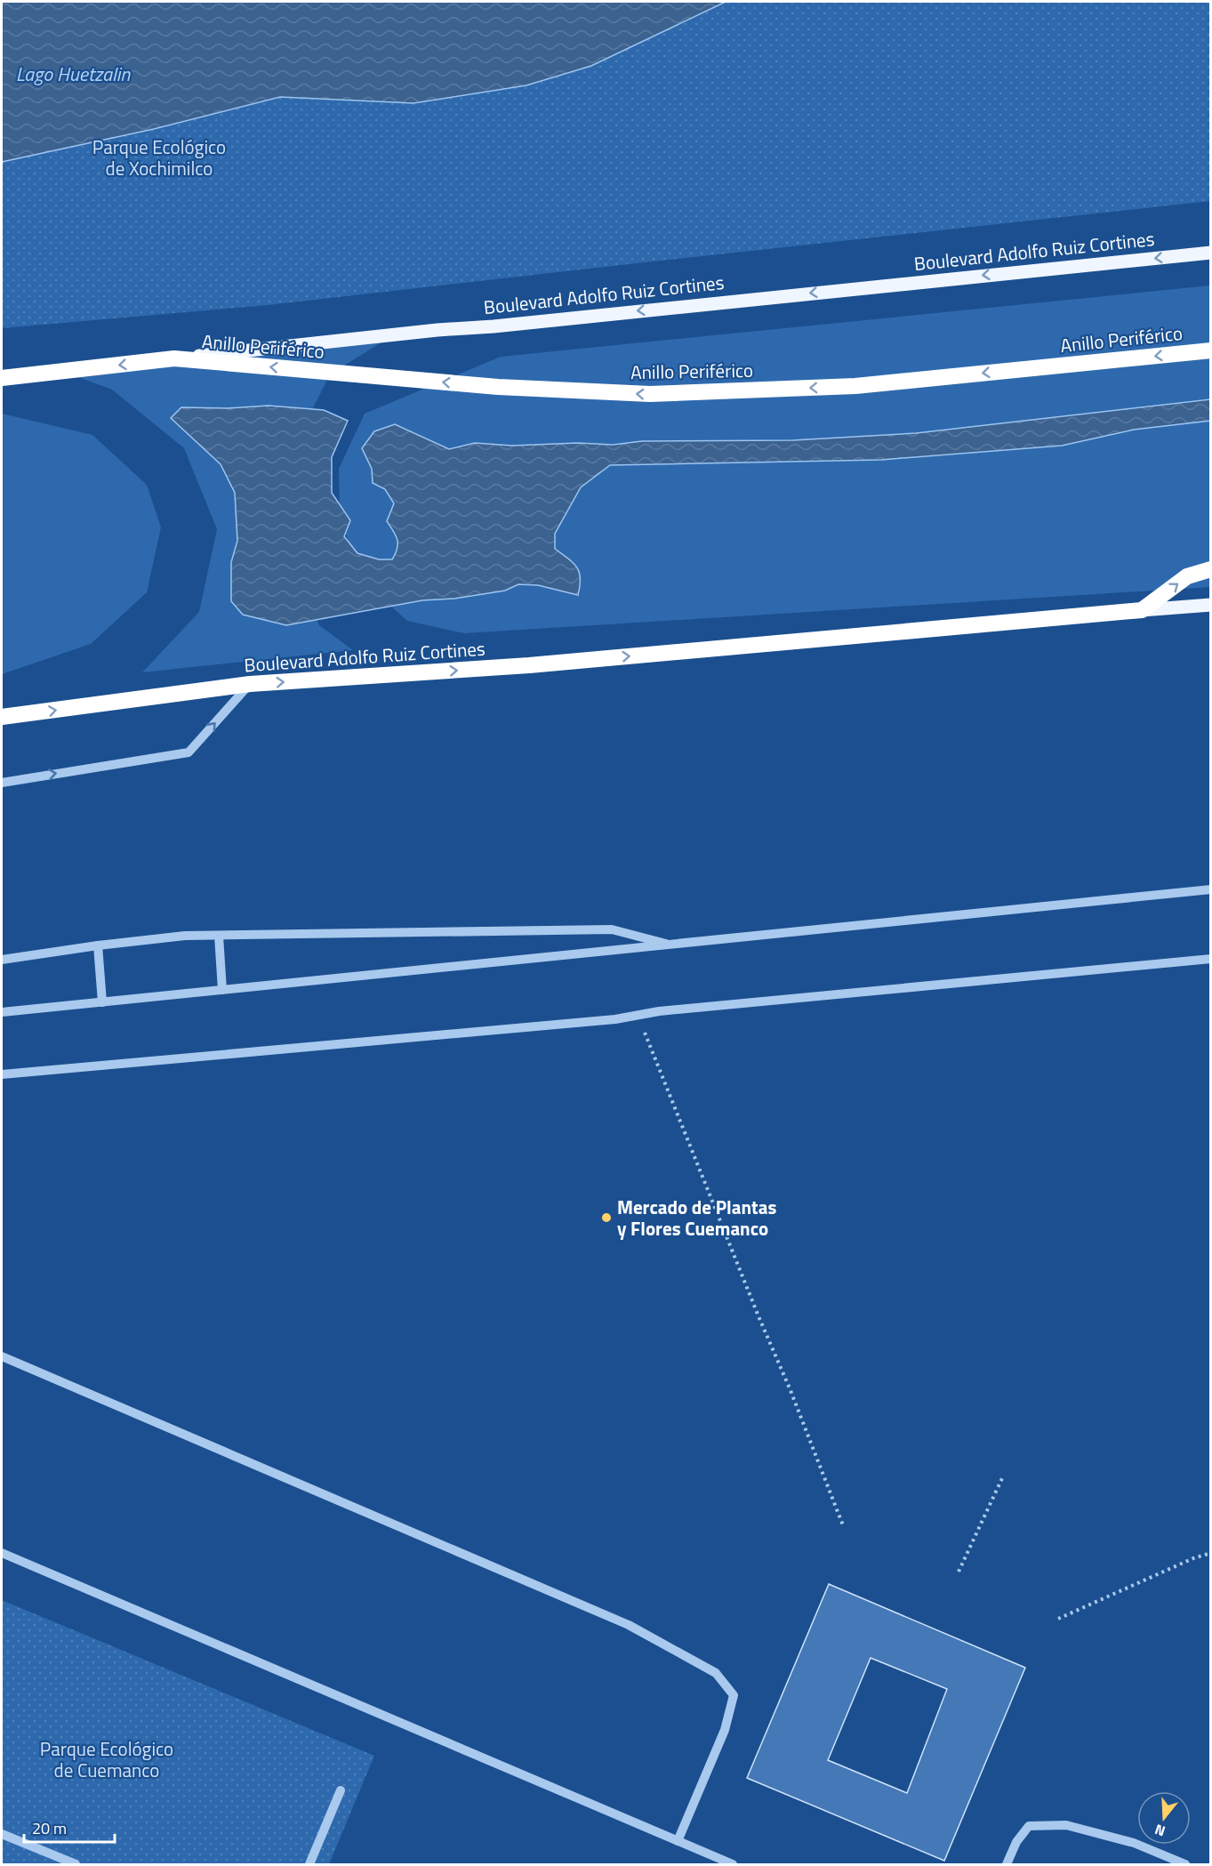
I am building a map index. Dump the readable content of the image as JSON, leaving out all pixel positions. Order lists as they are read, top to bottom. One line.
{"streets":{"highway":["Boulevard Adolfo Ruiz Cortines","Anillo Periférico"]},"crossings":[["Boulevard Adolfo Ruiz Cortines","Anillo Periférico"]],"one_way":["Anillo Periférico"],"water":["Lago Huetzalin"],"parks":["Parque Ecológico de Xochimilco","Parque Ecológico de Cuemanco"],"places":["Mercado de Plantas y Flores Cuemanco"],"scale_bar":"20 m","north":"bottom"}
